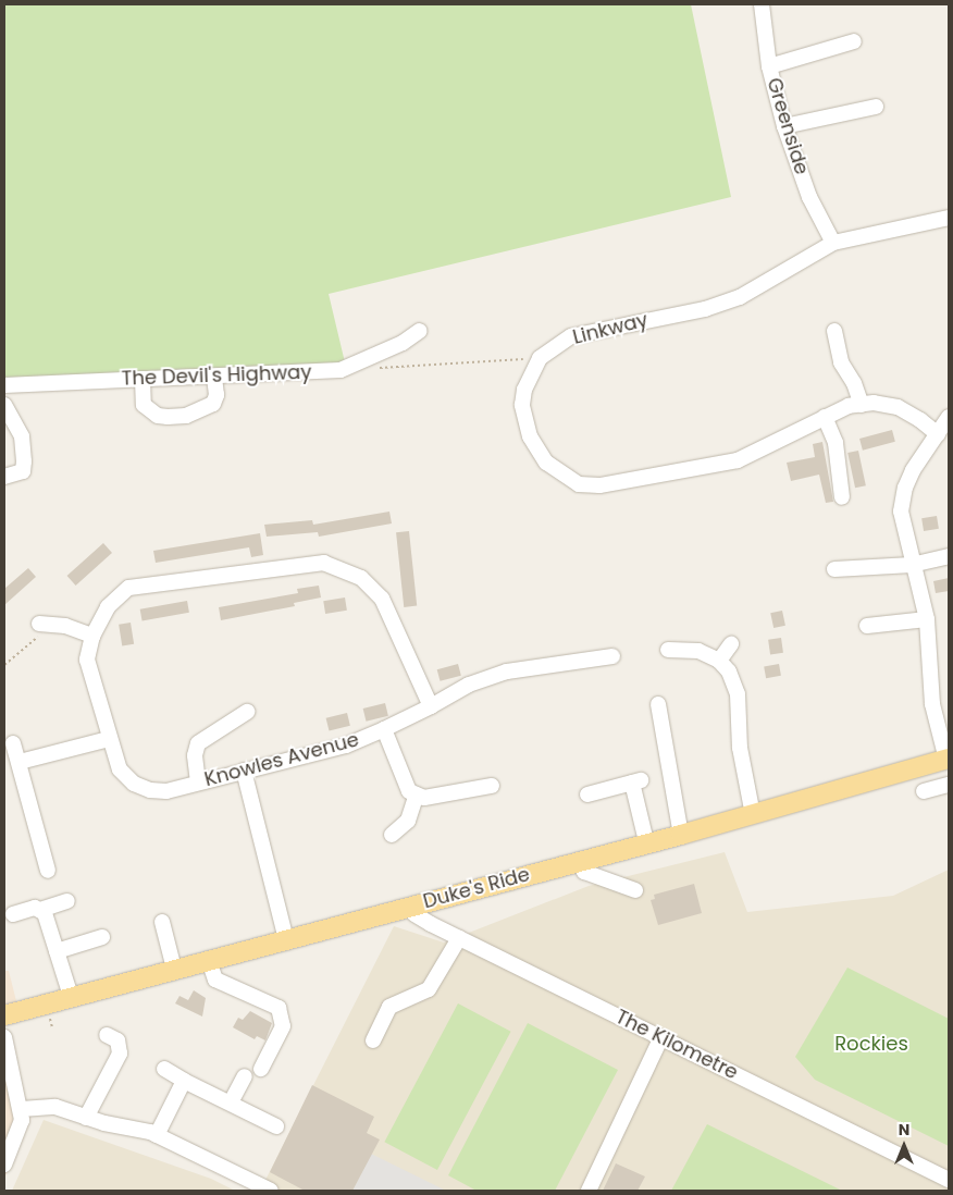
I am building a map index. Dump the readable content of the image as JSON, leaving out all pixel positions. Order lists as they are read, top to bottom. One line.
{"streets":{"main road":["Duke's Ride"],"street":["Greenside","Linkway","The Devil's Highway","Knowles Avenue","The Kilometre"]},"crossings":[["Greenside","Linkway"],["Duke's Ride","The Kilometre"]],"parks":["Rockies"],"north":"top"}
